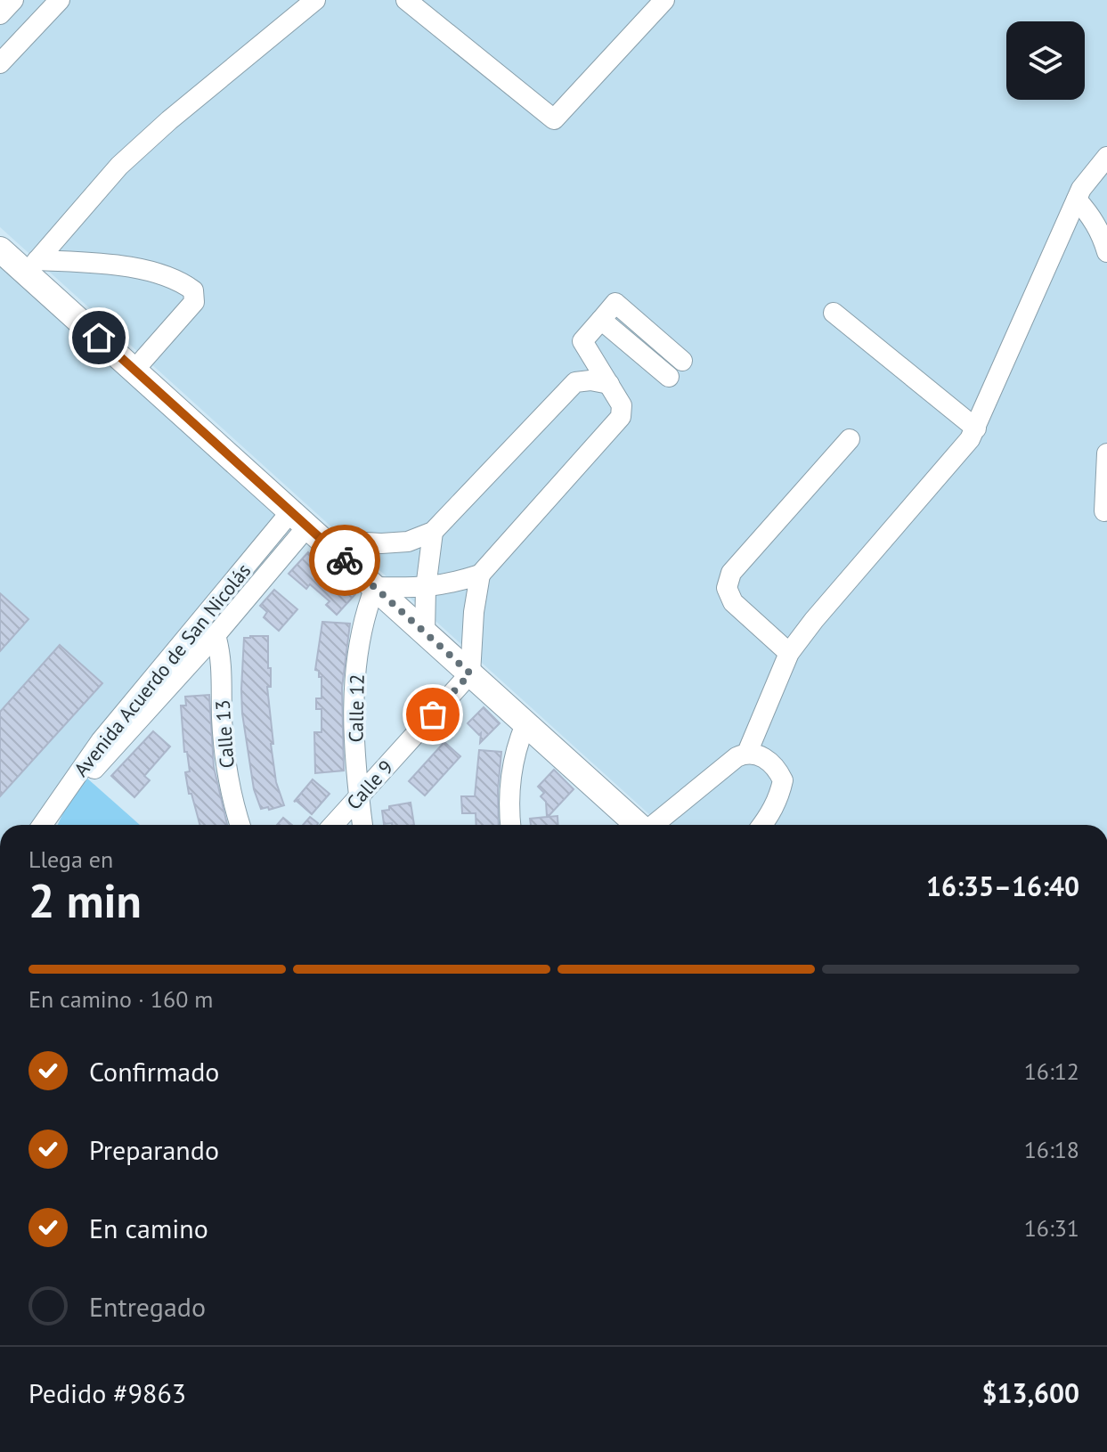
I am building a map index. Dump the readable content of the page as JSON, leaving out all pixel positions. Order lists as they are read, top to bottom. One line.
{"streets":{"street":["Avenida Acuerdo de San Nicolás","Calle 12","Calle 13","Calle 9"]},"crossings":[["Calle 12","Calle 9"]],"page":{"heading":["2 min","Llega en","16:35–16:40"],"panel":["Pedido #9863","$13,600"],"bar":"En camino · 160 m","list":[["Confirmado","16:12"],["Preparando","16:18"],["En camino","16:31"],"Entregado"]}}
